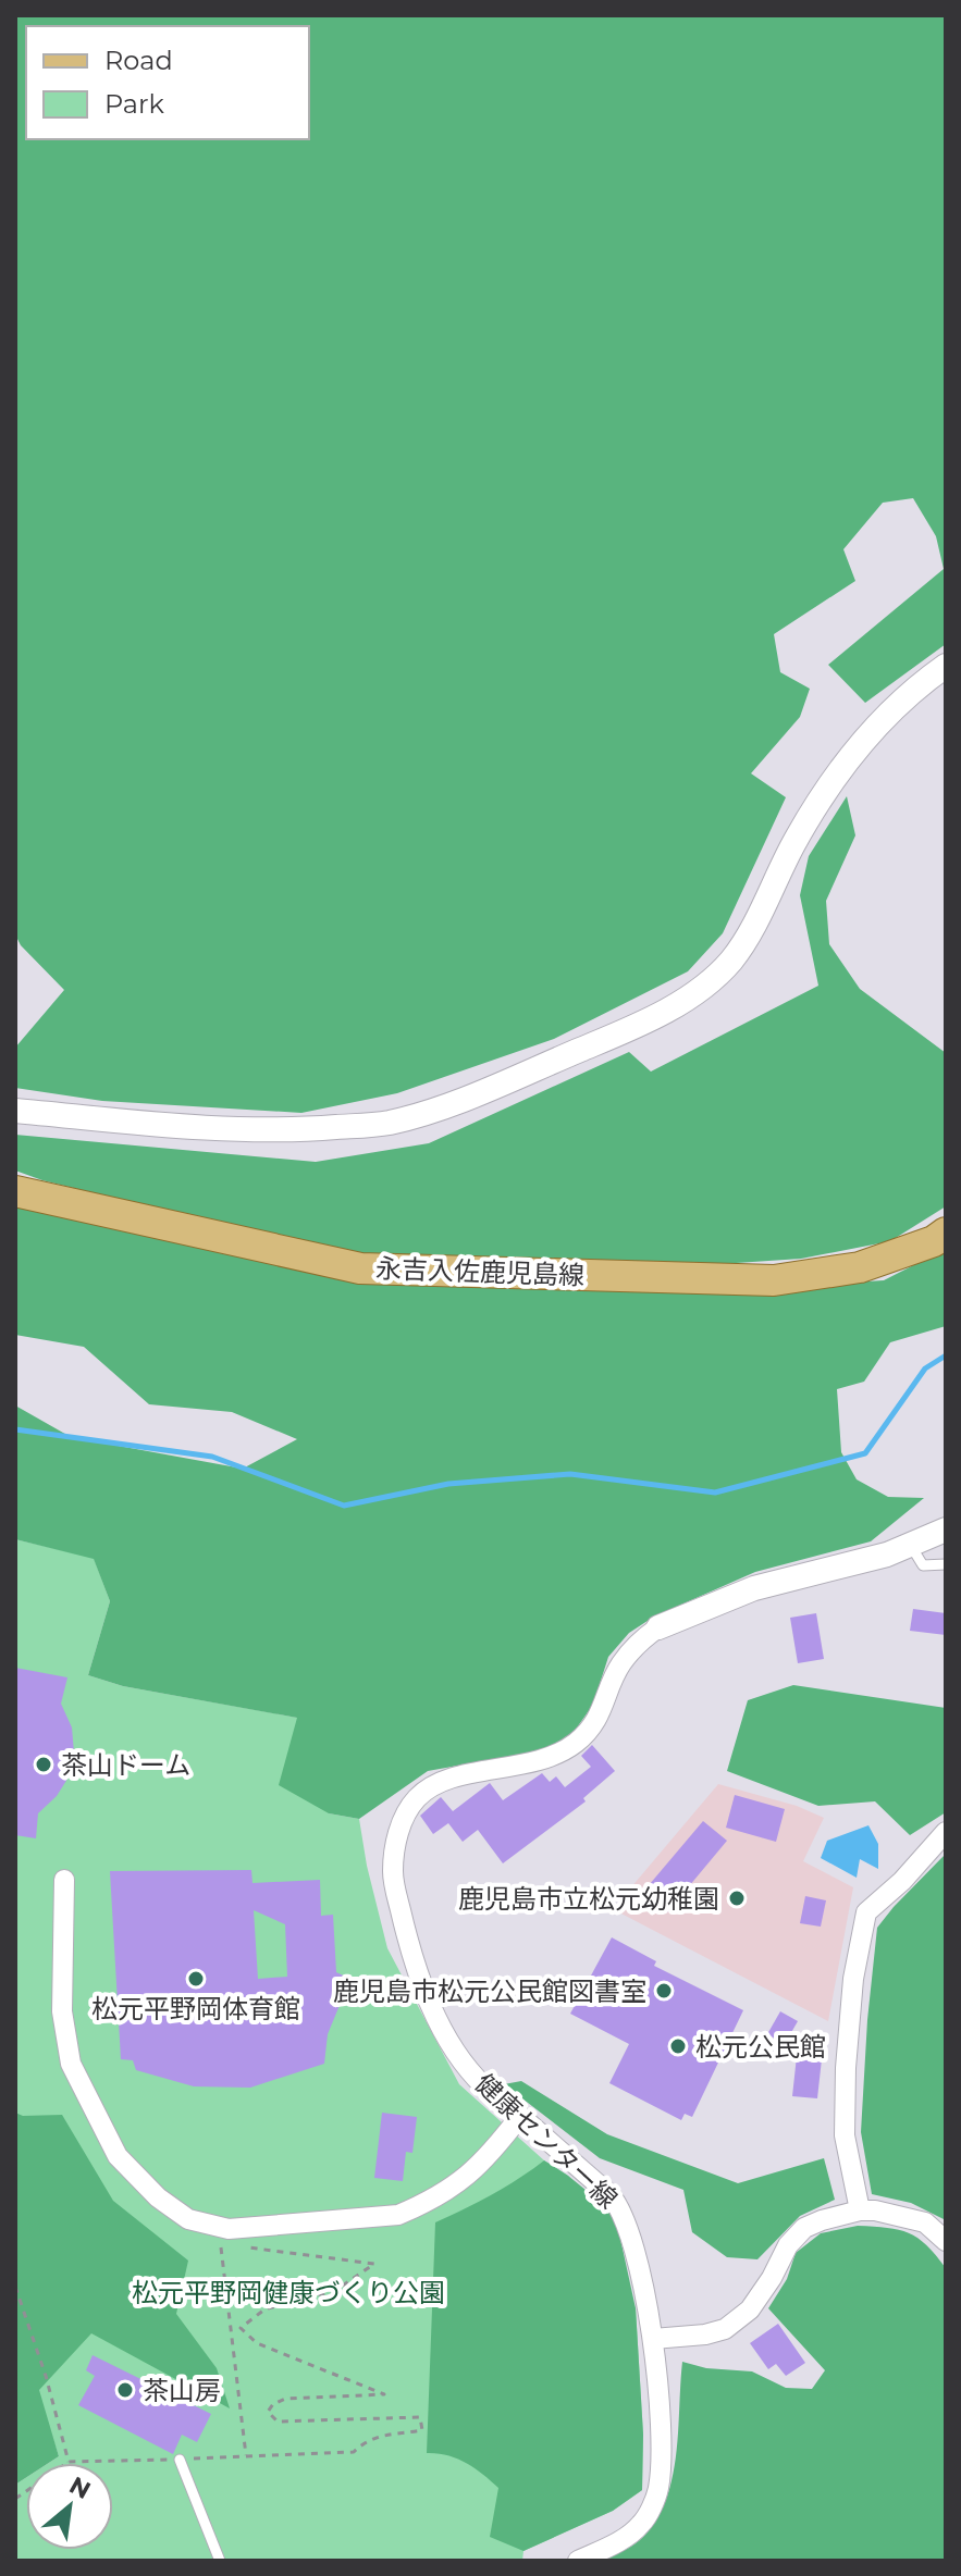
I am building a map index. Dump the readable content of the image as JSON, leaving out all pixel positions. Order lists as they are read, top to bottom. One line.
{"streets":{"main road":["永吉入佐鹿児島線"],"street":["健康センター線"]},"parks":["松元平野岡健康づくり公園"],"places":["茶山ドーム","鹿児島市立松元幼稚園","松元平野岡体育館","鹿児島市松元公民館図書室","松元公民館","茶山房"],"legend":["Road","Park"],"north":"top right"}
